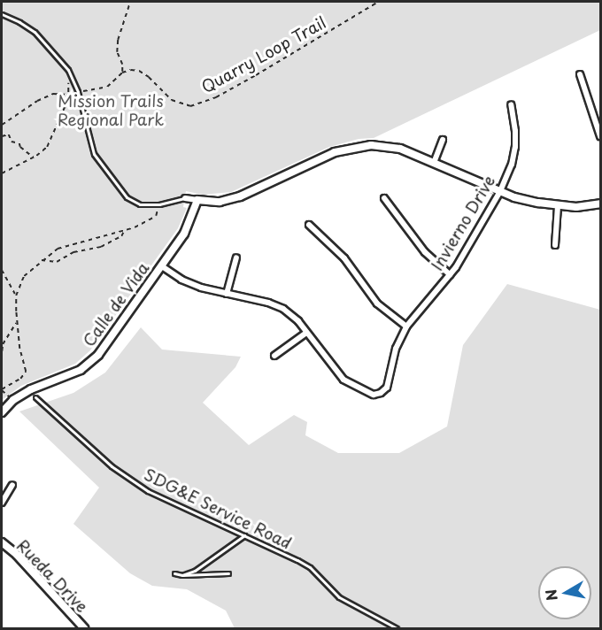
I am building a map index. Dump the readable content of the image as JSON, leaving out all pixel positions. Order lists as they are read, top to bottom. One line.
{"streets":{"street":["Invierno Drive","Calle de Vida","Rueda Drive"],"lane":["SDG&E Service Road"],"path":["Quarry Loop Trail"]},"parks":["Mission Trails Regional Park"],"north":"left"}
